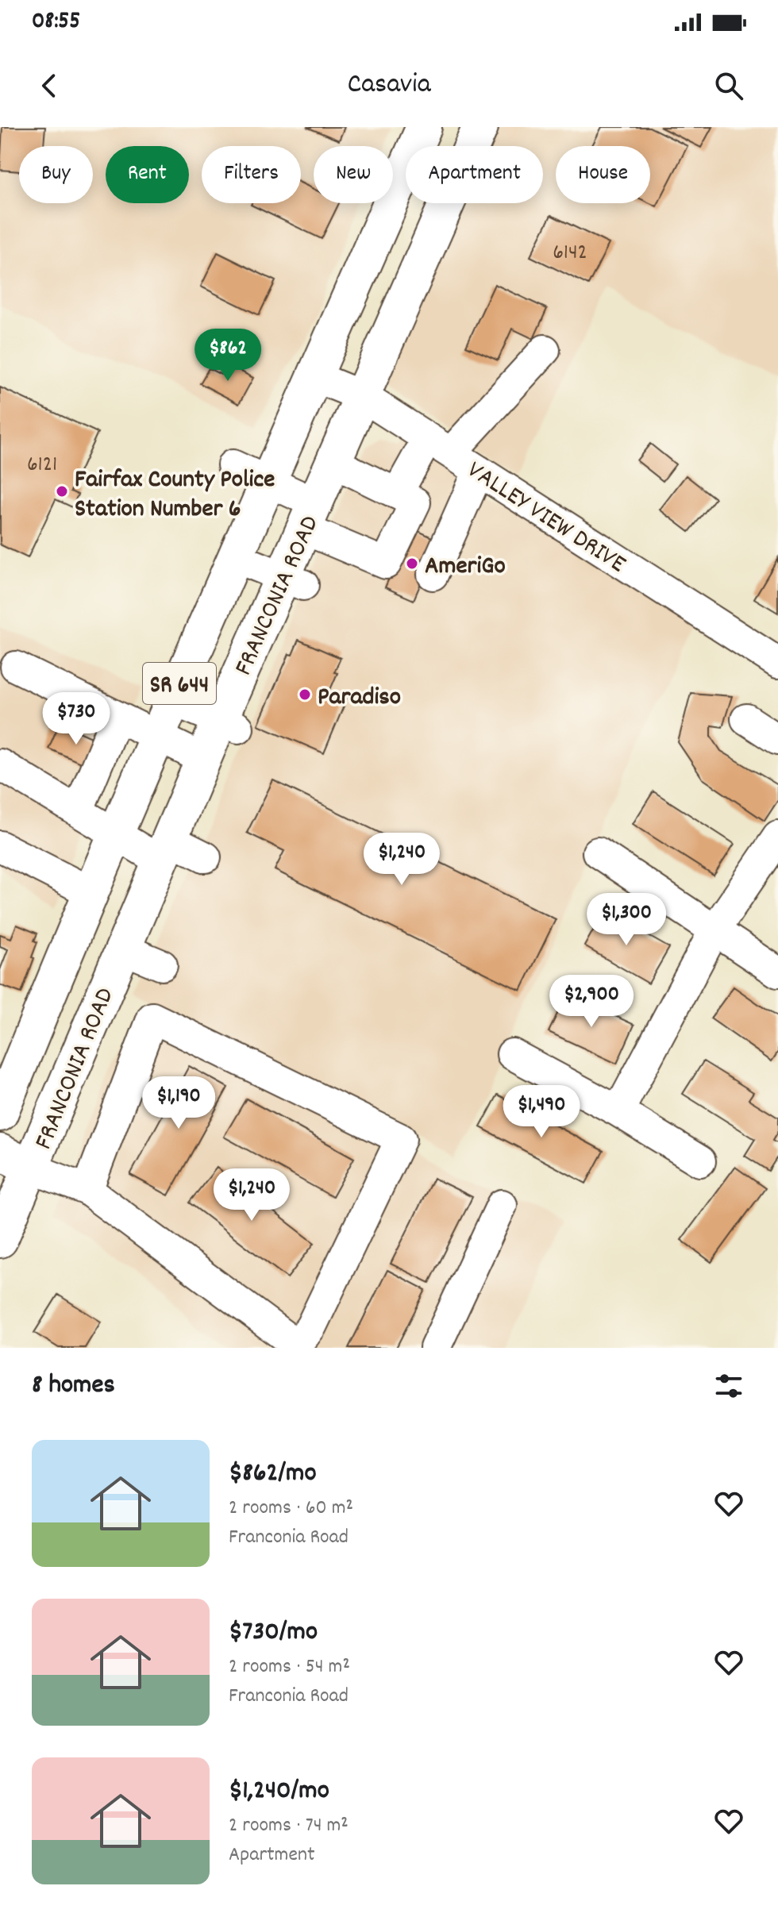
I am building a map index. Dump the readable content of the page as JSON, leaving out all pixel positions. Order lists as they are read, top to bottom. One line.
{"streets":{"main road":["FRANCONIA ROAD","SR 644"],"street":["VALLEY VIEW DRIVE"]},"crossings":[["VALLEY VIEW DRIVE","FRANCONIA ROAD"]],"places":["Fairfax County Police Station Number 6","AmeriGo","Paradiso"],"house_numbers":["6142","6121"],"page":{"status":"08:55","header":"Casavia","chip":["Buy","Rent","Filters","New","Apartment","House"],"price":["$862","$730","$1,240","$1,300","$2,900","$1,190","$1,490","$1,240"],"heading":"8 homes","list":[{"name":"$862/mo","note":"2 rooms · 60 m² · Franconia Road"},{"name":"$730/mo","note":"2 rooms · 54 m² · Franconia Road"},{"name":"$1,240/mo","note":"2 rooms · 74 m² · Apartment"}]}}
